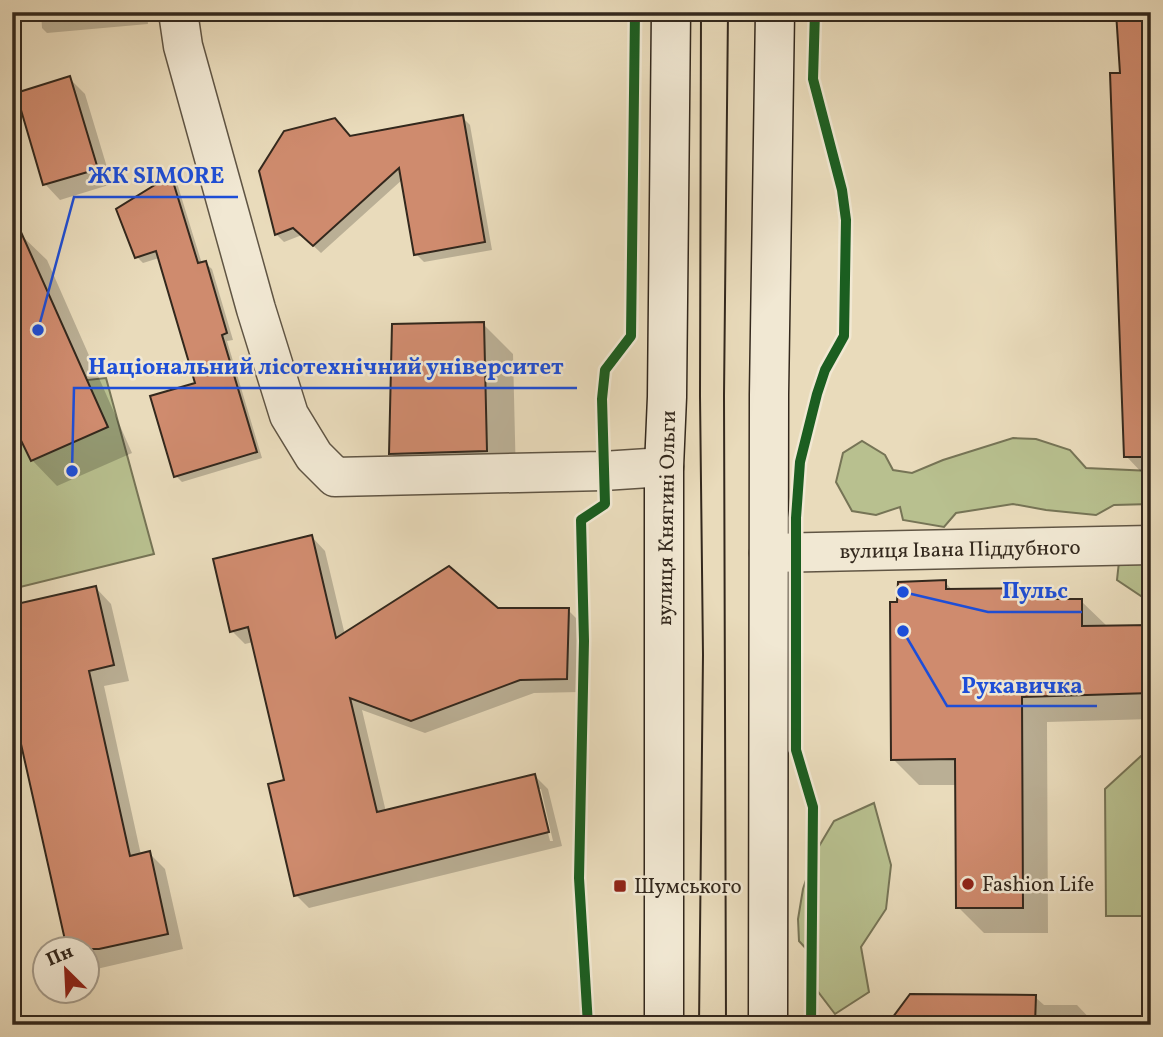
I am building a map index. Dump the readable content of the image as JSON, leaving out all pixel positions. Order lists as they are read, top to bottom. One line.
{"streets":{"main road":["вулиця Княгині Ольги","вулиця Івана Піддубного"]},"places":{"other":["ЖК SIMORE","Національний лісотехнічний університет","Пульс","Рукавичка","Fashion Life"],"transit":["Шумського"]},"north":"top left"}
